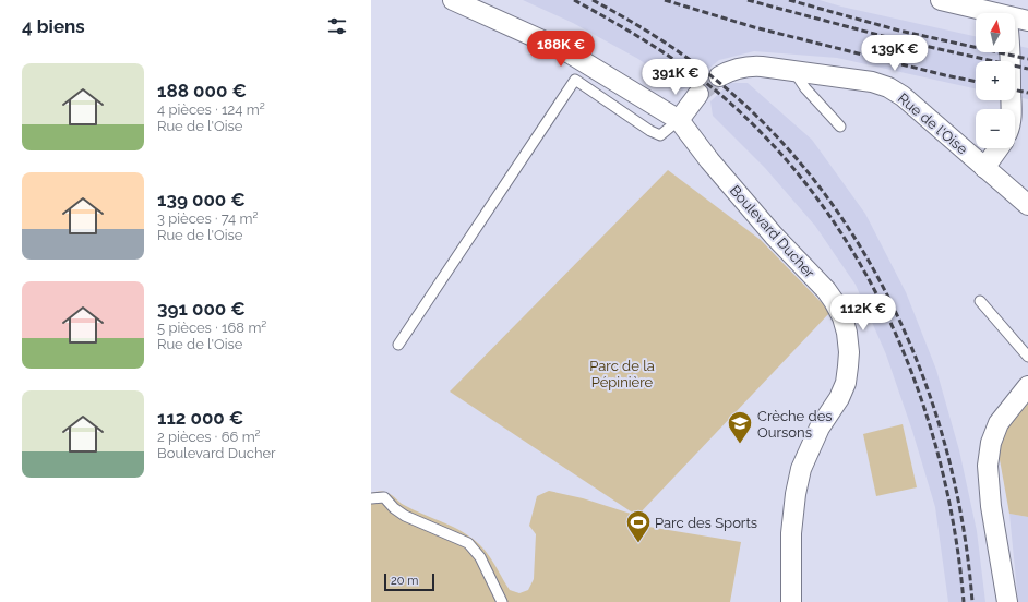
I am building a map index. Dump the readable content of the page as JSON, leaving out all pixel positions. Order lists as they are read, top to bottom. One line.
{"streets":{"street":["Rue de l'Oise","Boulevard Ducher"]},"parks":["Parc de la Pépinière"],"places":{"school or university":["Crèche des Oursons"],"sports":["Parc des Sports"]},"scale_bar":"20 m","north":"top","page":{"heading":"4 biens","map_buttons":["+","−"],"price":["188K €","139K €","391K €","112K €"],"list":[{"name":"188 000 €","note":"4 pièces · 124 m² · Rue de l'Oise"},{"name":"139 000 €","note":"3 pièces · 74 m² · Rue de l'Oise"},{"name":"391 000 €","note":"5 pièces · 168 m² · Rue de l'Oise"},{"name":"112 000 €","note":"2 pièces · 66 m² · Boulevard Ducher"}],"scale":"20 m"}}
